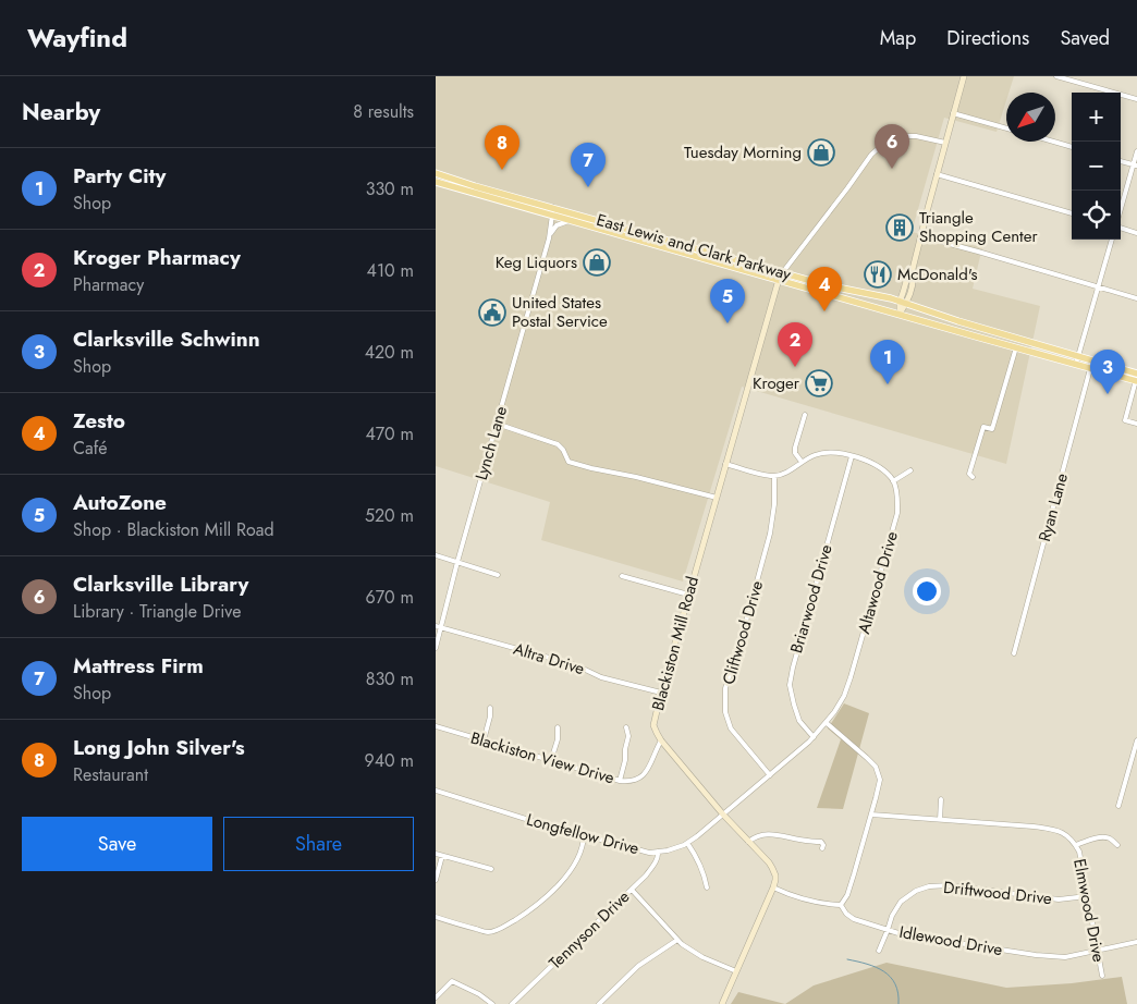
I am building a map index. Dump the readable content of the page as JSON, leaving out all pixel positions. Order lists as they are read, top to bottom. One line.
{"streets":{"main road":["East Lewis and Clark Parkway","Blackiston Mill Road"],"street":["Lynch Lane","Ryan Lane","Altawood Drive","Briarwood Drive","Cliftwood Drive","Altra Drive","Blackiston View Drive","Longfellow Drive","Driftwood Drive","Elmwood Drive","Tennyson Drive","Idlewood Drive"]},"crossings":[["East Lewis and Clark Parkway","Lynch Lane"],["East Lewis and Clark Parkway","Blackiston Mill Road"],["Lynch Lane","Altra Drive"],["Altawood Drive","Briarwood Drive"],["Altawood Drive","Cliftwood Drive"],["Altawood Drive","Blackiston Mill Road"],["Altawood Drive","Longfellow Drive"],["Blackiston Mill Road","Altra Drive"],["Blackiston Mill Road","Blackiston View Drive"],["Blackiston Mill Road","Longfellow Drive"],["Longfellow Drive","Tennyson Drive"],["Driftwood Drive","Elmwood Drive"],["Driftwood Drive","Idlewood Drive"],["Elmwood Drive","Idlewood Drive"]],"places":{"shop":["Tuesday Morning","Keg Liquors"],"building":["Triangle Shopping Center"],"restaurant":["McDonald's"],"public building":["United States Postal Service"],"supermarket":["Kroger"]},"north":"bottom left","page":{"header":"Wayfind","nav":["Map","Directions","Saved"],"heading":["Nearby","8 results"],"map_buttons":["+","−"],"pins":["6","8","7","4","5","2","1","3"],"list":[{"mark":"1","name":"Party City","note":"Shop","value":"330 m"},{"mark":"2","name":"Kroger Pharmacy","note":"Pharmacy","value":"410 m"},{"mark":"3","name":"Clarksville Schwinn","note":"Shop","value":"420 m"},{"mark":"4","name":"Zesto","note":"Café","value":"470 m"},{"mark":"5","name":"AutoZone","note":"Shop · Blackiston Mill Road","value":"520 m"},{"mark":"6","name":"Clarksville Library","note":"Library · Triangle Drive","value":"670 m"},{"mark":"7","name":"Mattress Firm","note":"Shop","value":"830 m"},{"mark":"8","name":"Long John Silver's","note":"Restaurant","value":"940 m"}],"buttons":["Save","Share"]}}
